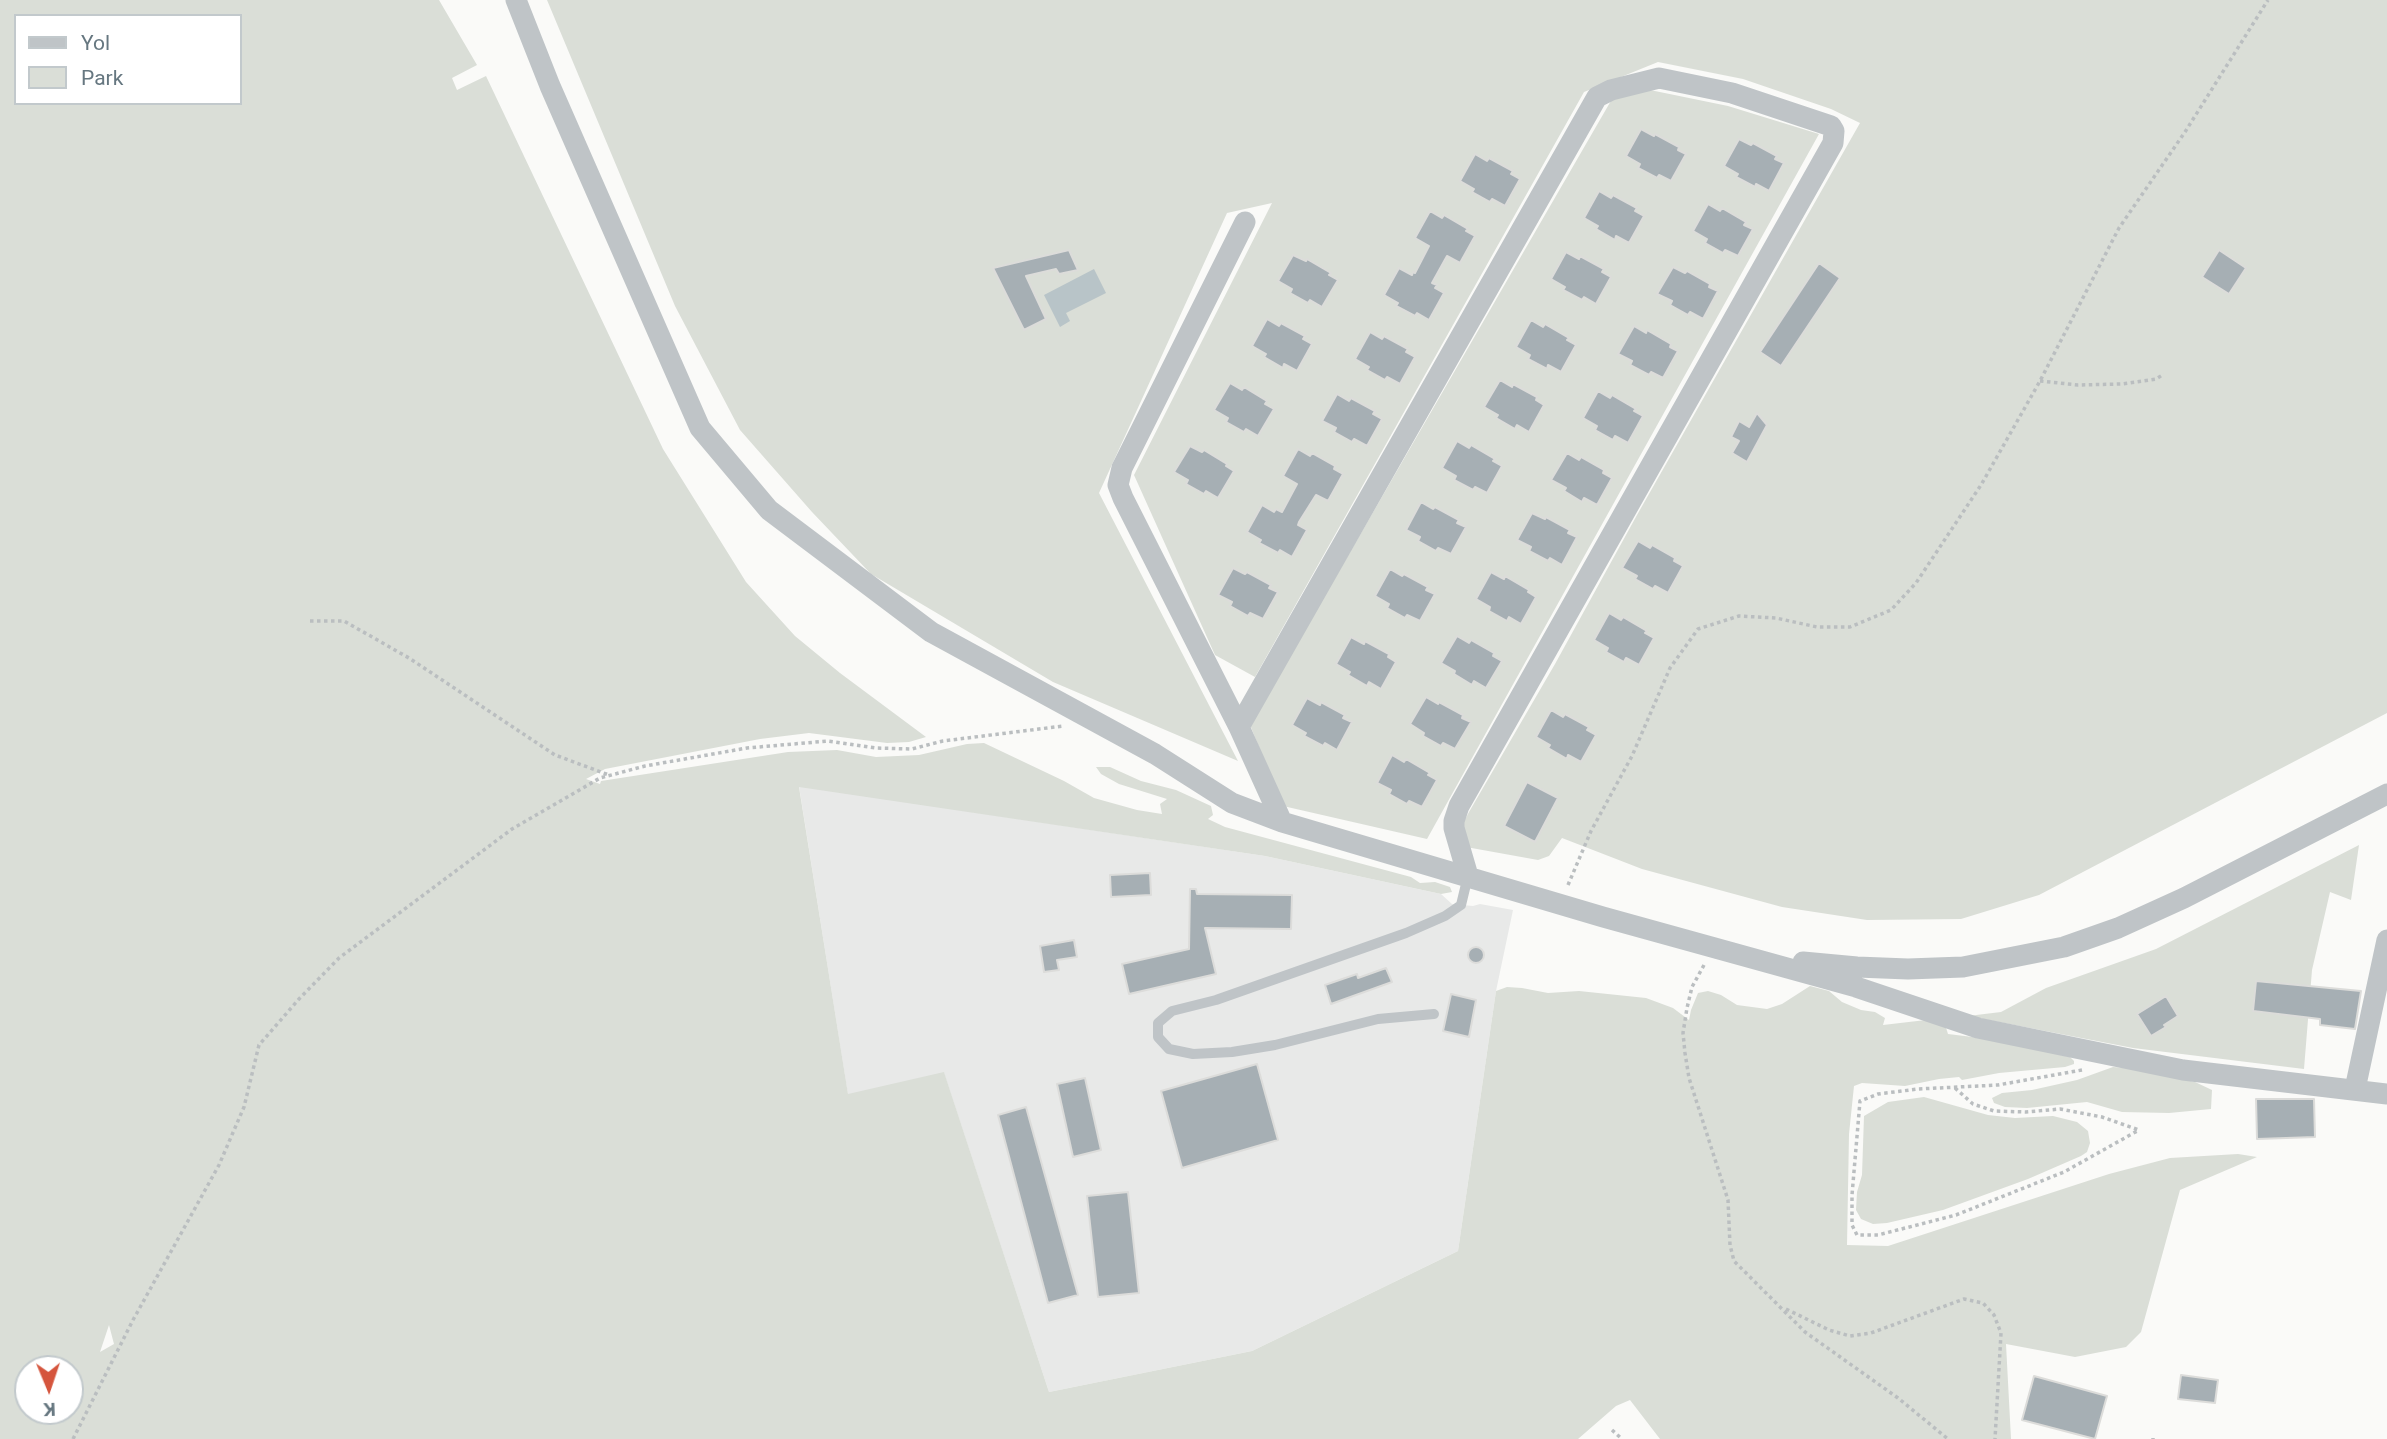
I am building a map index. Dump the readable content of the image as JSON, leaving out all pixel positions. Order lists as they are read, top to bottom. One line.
{"legend":["Yol","Park"],"north":"bottom"}
